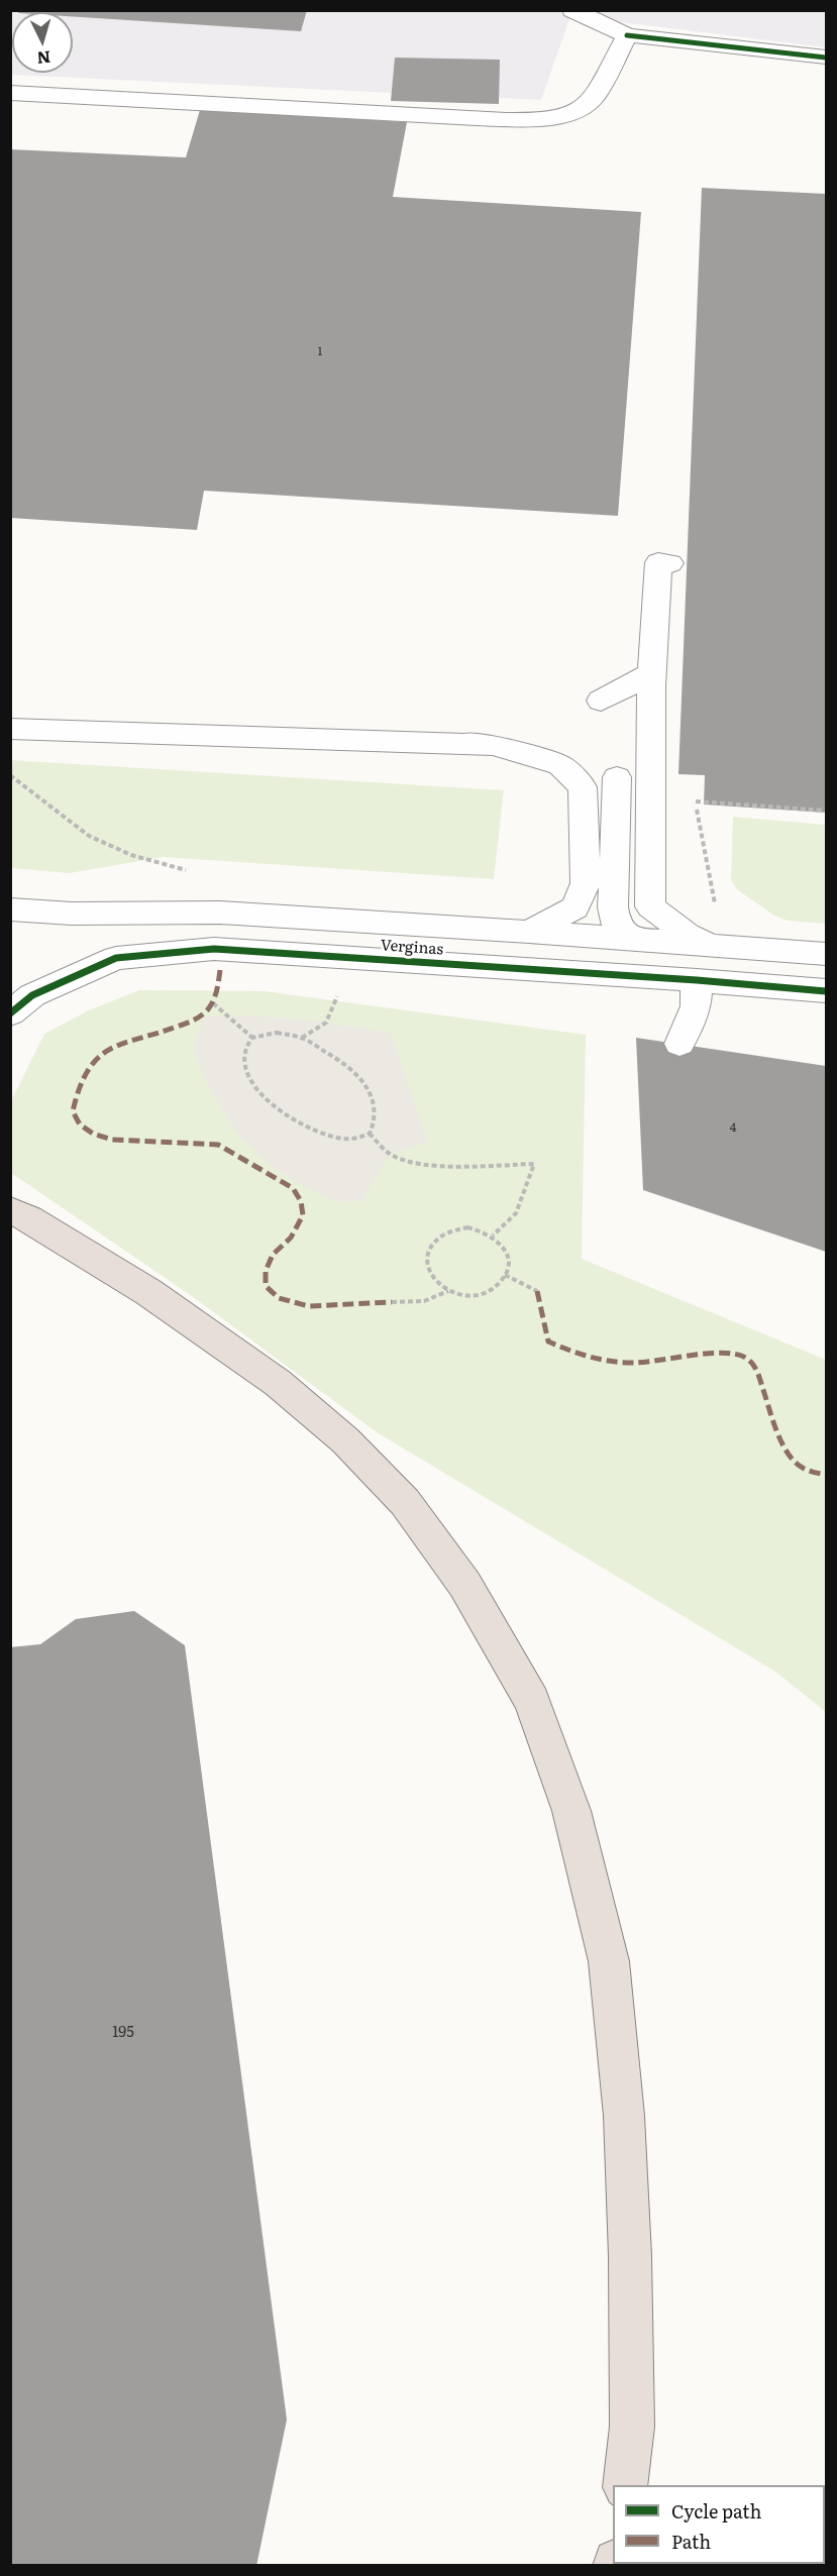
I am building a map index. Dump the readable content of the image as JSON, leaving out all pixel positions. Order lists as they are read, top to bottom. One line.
{"streets":{"street":["Verginas"]},"house_numbers":["1","4","195"],"legend":["Cycle path","Path"],"north":"bottom"}
